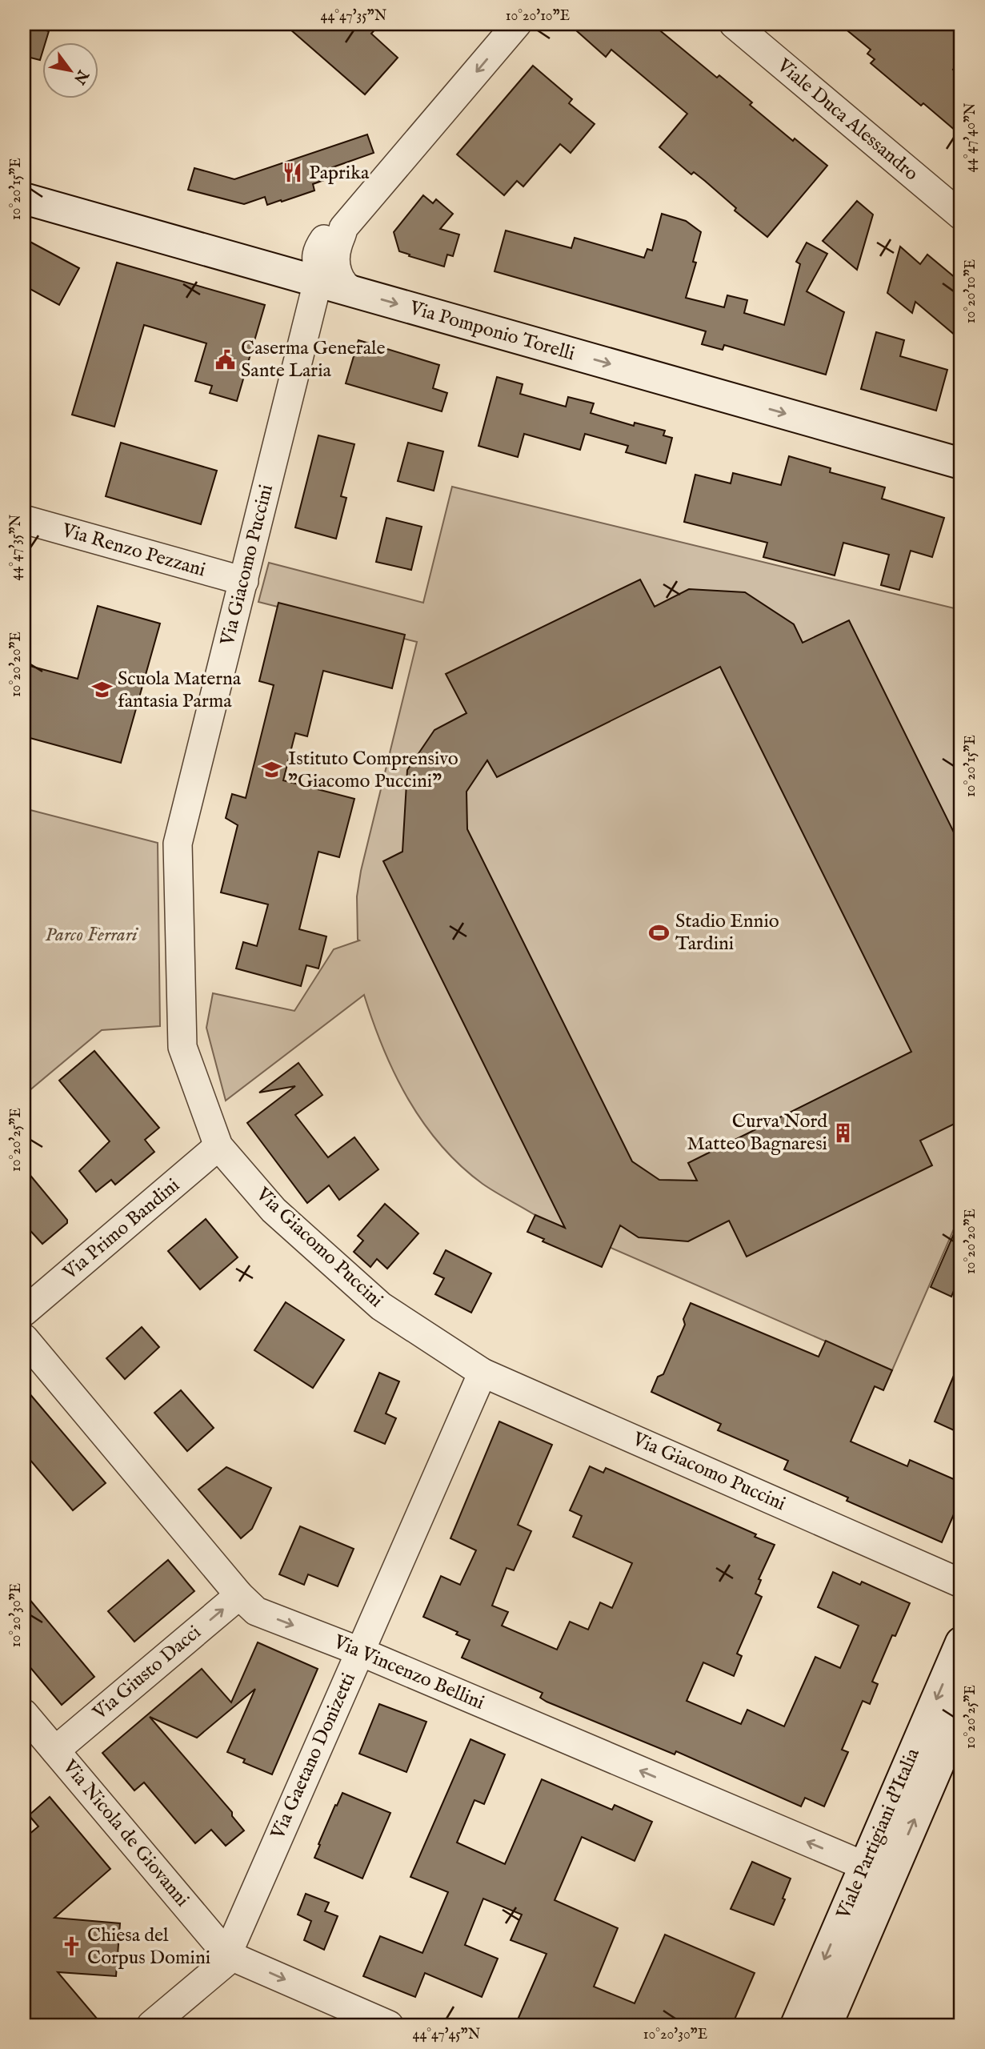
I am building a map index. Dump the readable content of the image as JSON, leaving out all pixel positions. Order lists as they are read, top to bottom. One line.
{"streets":{"main road":["Via Pomponio Torelli","Viale Partigiani d'Italia"],"street":["Viale Duca Alessandro","Via Renzo Pezzani","Via Giacomo Puccini","Via Primo Bandini","Via Giusto Dacci","Via Vincenzo Bellini","Via Gaetano Donizetti","Via Nicola de Giovanni"]},"crossings":[["Via Pomponio Torelli","Via Giacomo Puccini"],["Via Renzo Pezzani","Via Giacomo Puccini"],["Via Giacomo Puccini","Via Primo Bandini"],["Via Giacomo Puccini","Via Gaetano Donizetti"],["Via Giusto Dacci","Via Vincenzo Bellini"],["Via Giusto Dacci","Via Nicola de Giovanni"],["Via Vincenzo Bellini","Via Gaetano Donizetti"],["Via Vincenzo Bellini","Viale Partigiani d'Italia"],["Via Gaetano Donizetti","Via Nicola de Giovanni"]],"one_way":["Via Pomponio Torelli","Via Giusto Dacci"],"parks":["Parco Ferrari"],"places":{"restaurant":["Paprika"],"public building":["Caserma Generale Sante Laria"],"school or university":["Scuola Materna fantasia Parma","Istituto Comprensivo \"Giacomo Puccini\""],"sports":["Stadio Ennio Tardini"],"building":["Curva Nord Matteo Bagnaresi"],"church":["Chiesa del Corpus Domini"]},"north":"bottom right","coordinates":["44°47'35\"N","10°20'10\"E","44°47'40\"N","10°20'15\"E","10°20'20\"E","10°20'25\"E","10°20'30\"E","44°47'45\"N"]}
